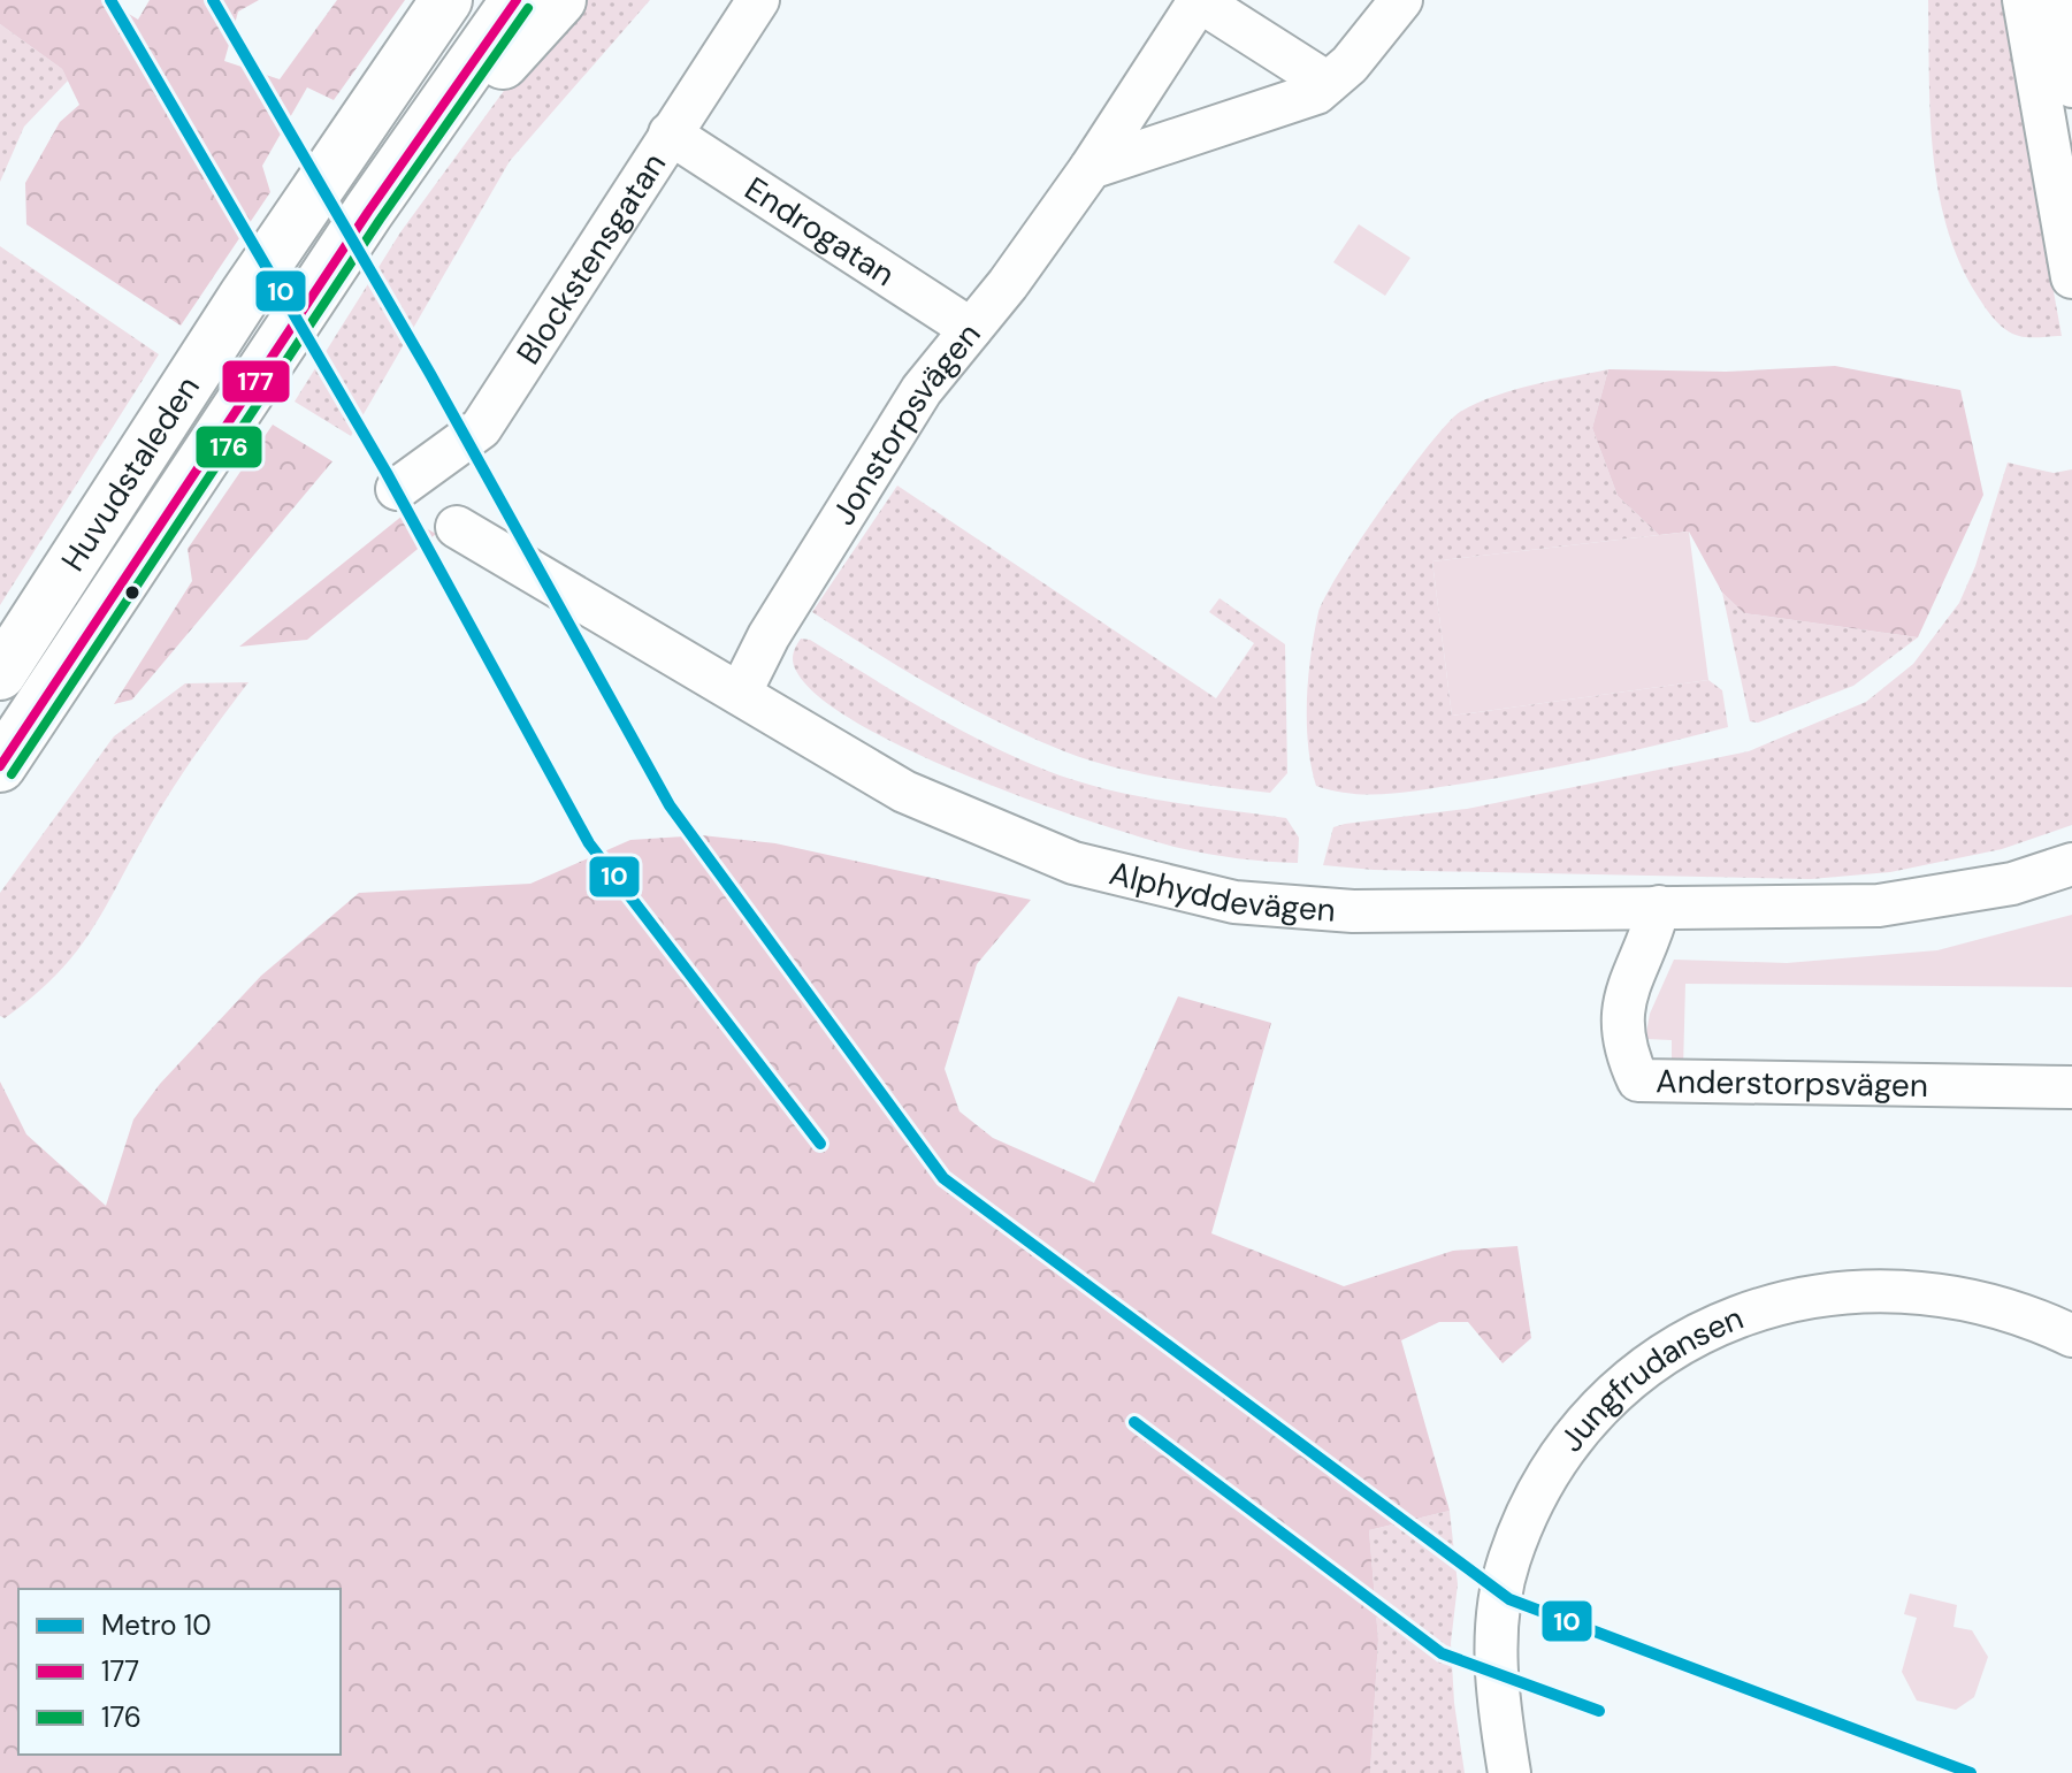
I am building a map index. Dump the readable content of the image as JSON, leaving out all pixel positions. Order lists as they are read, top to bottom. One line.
{"streets":{"main road":["Huvudstaleden"],"street":["Endrogatan","Blockstensgatan","Jonstorpsvägen","Alphyddevägen","Anderstorpsvägen","Jungfrudansen"]},"crossings":[["Endrogatan","Blockstensgatan"],["Endrogatan","Jonstorpsvägen"],["Jonstorpsvägen","Alphyddevägen"],["Alphyddevägen","Anderstorpsvägen"]],"lines":["metro line 10","transit line 177","transit line 176"],"legend":["Metro 10","177","176"]}
